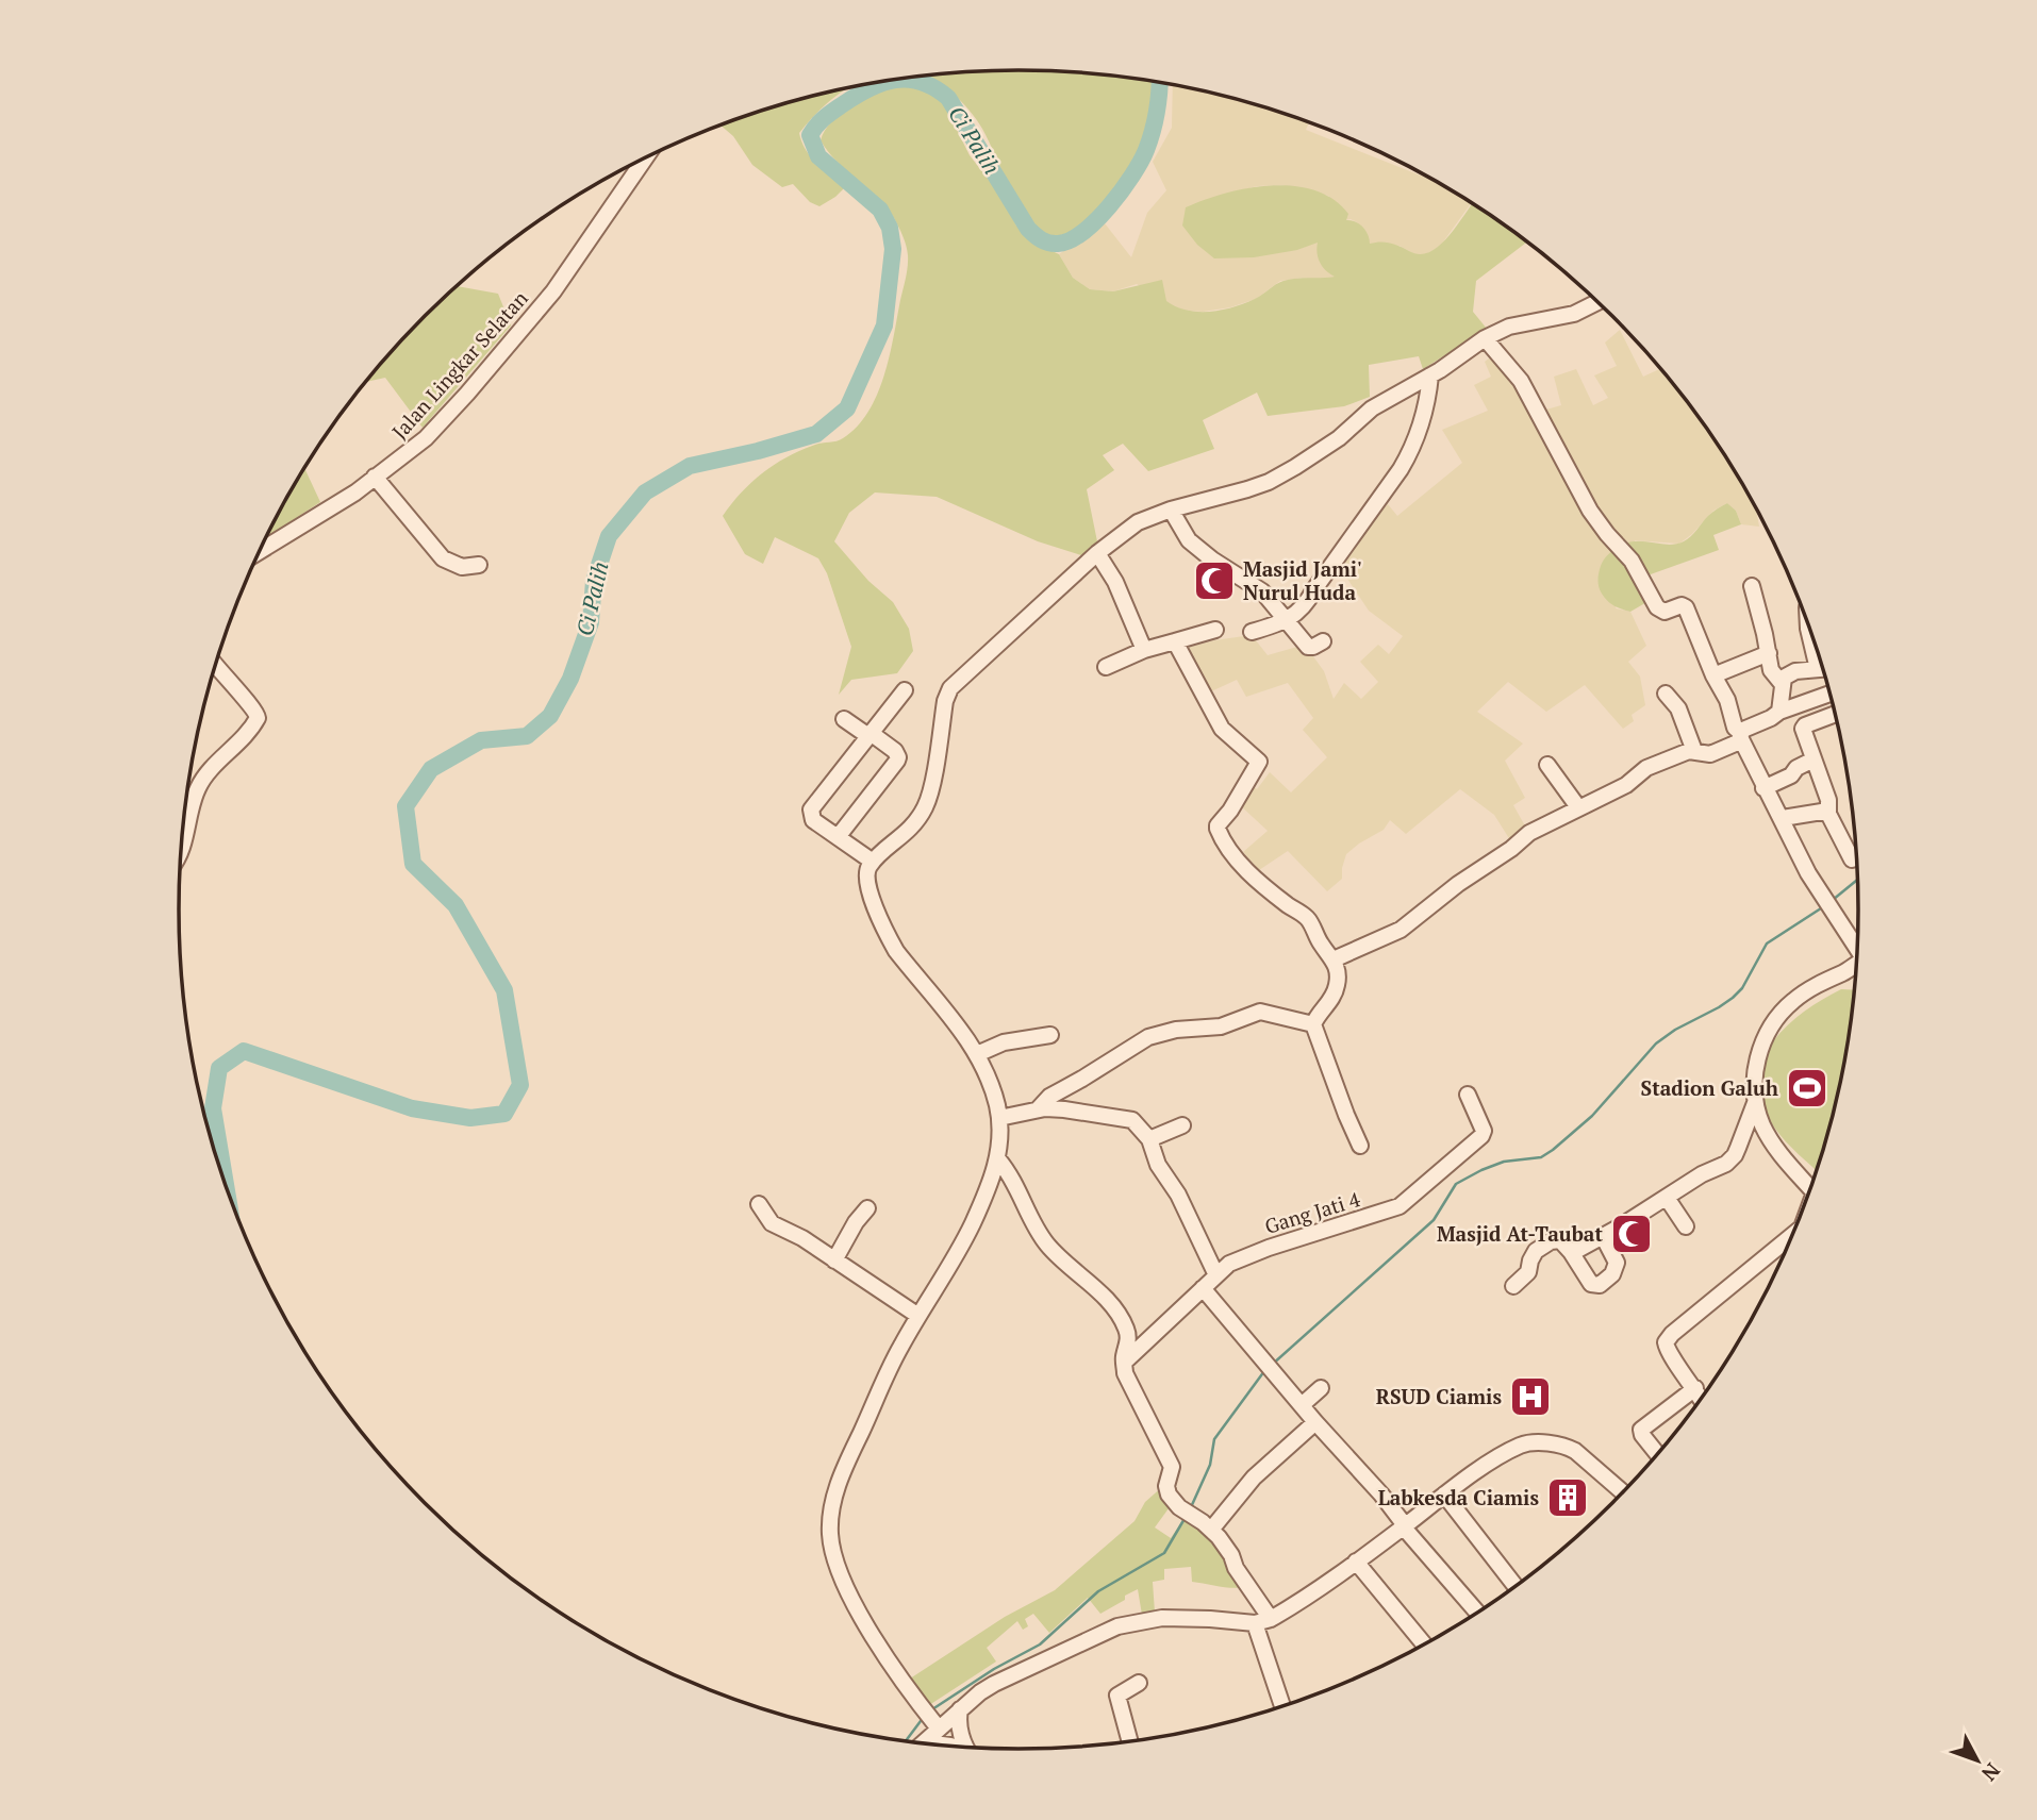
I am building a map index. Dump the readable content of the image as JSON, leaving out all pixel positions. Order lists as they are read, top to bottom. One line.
{"streets":{"street":["Jalan Lingkar Selatan","Gang Jati 4"]},"water":["Ci Palih"],"places":{"mosque":["Masjid Jami' Nurul Huda","Masjid At-Taubat"],"sports":["Stadion Galuh"],"hospital":["RSUD Ciamis"],"building":["Labkesda Ciamis"]},"north":"bottom right"}
